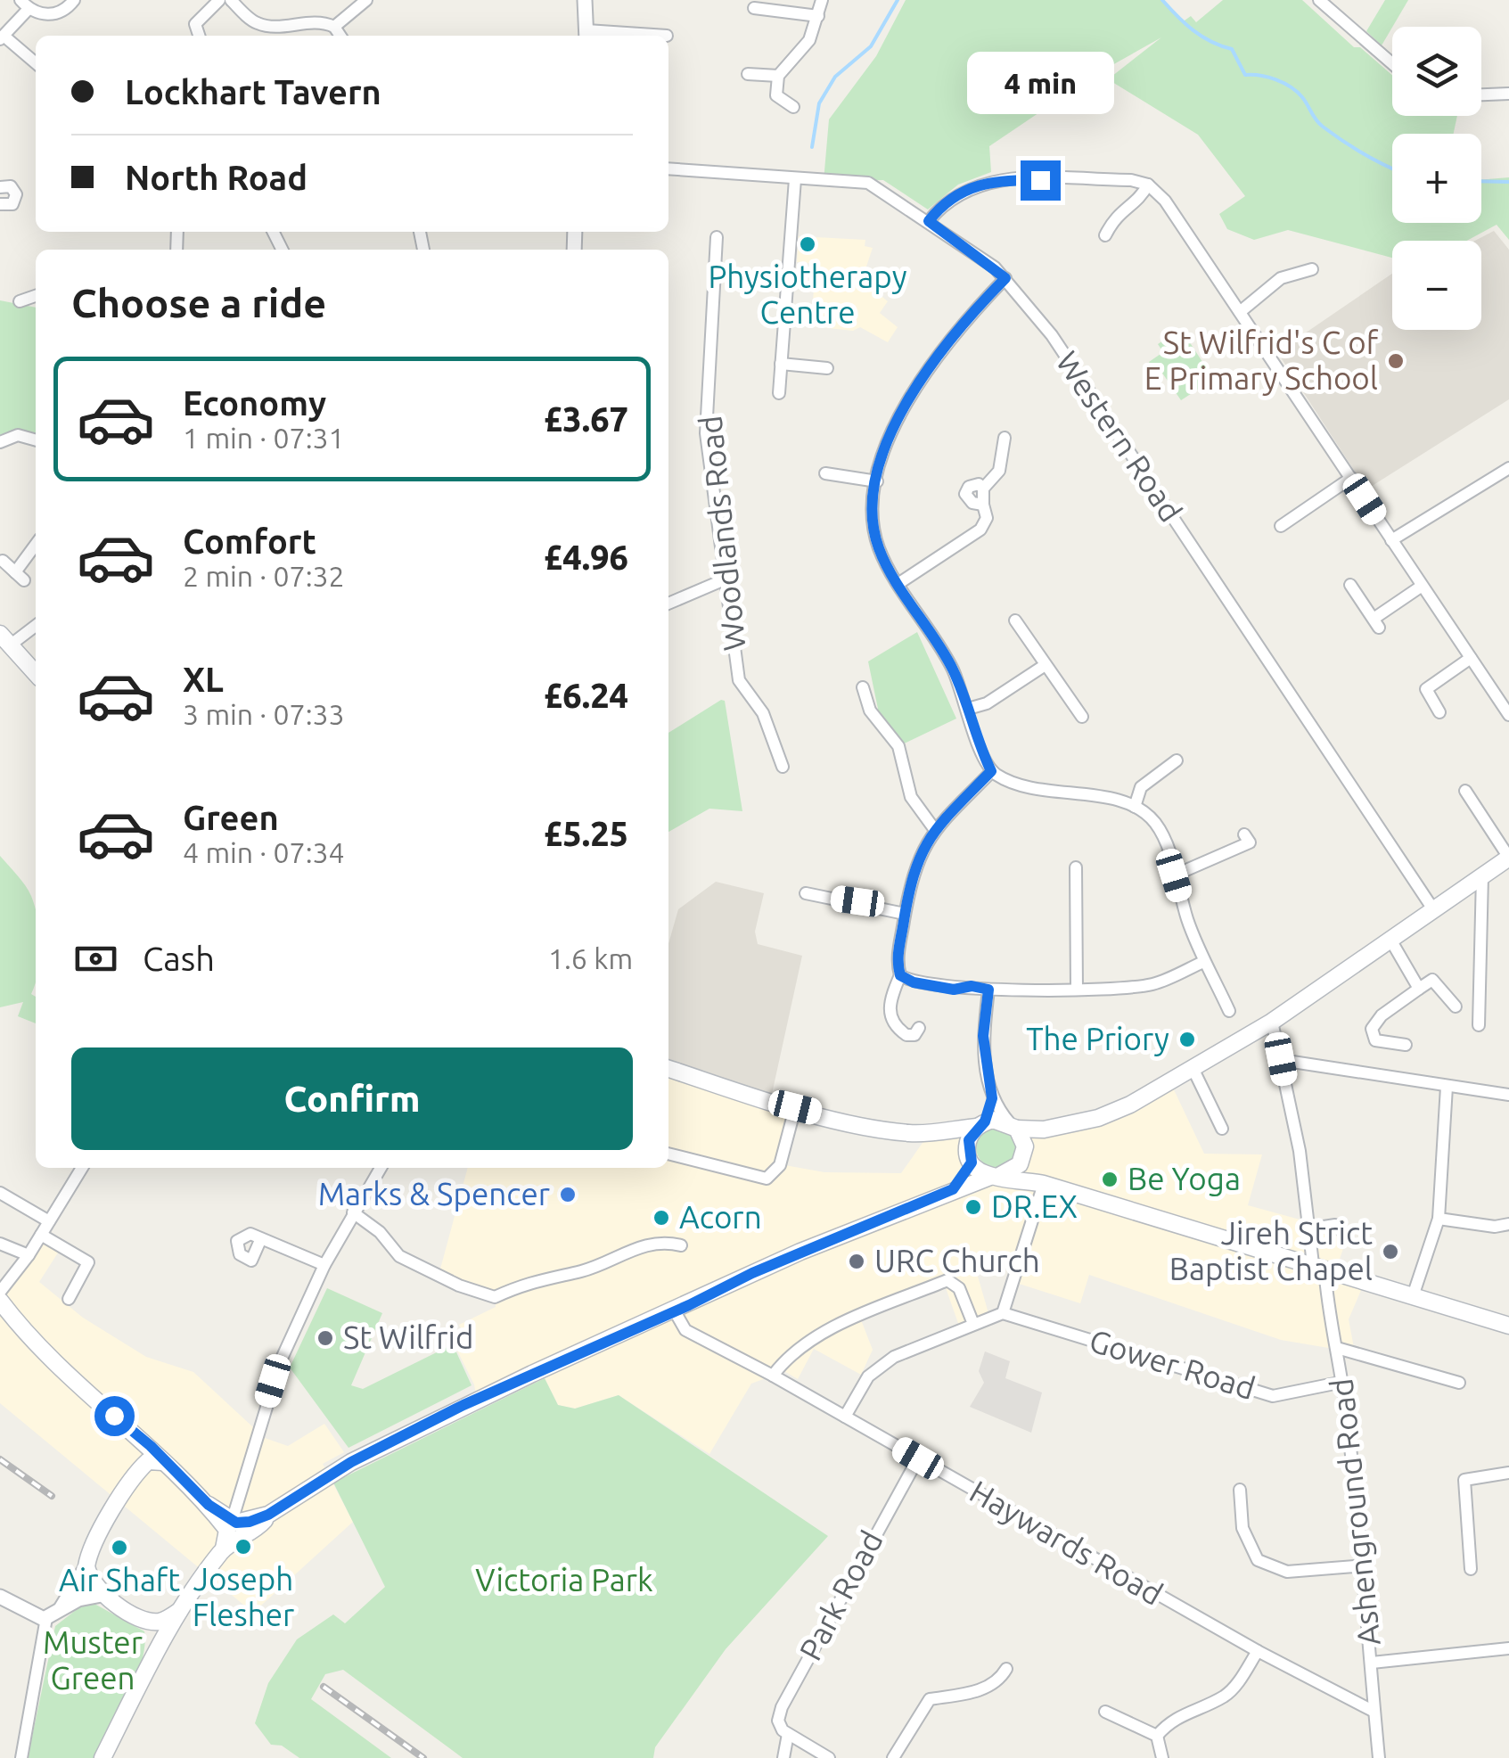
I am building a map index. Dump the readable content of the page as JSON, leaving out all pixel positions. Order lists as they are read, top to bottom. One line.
{"streets":{"street":["Western Road","Woodlands Road","Gower Road","Ashenground Road","Haywards Road","Park Road"]},"crossings":[["Gower Road","Ashenground Road"],["Ashenground Road","Haywards Road"],["Haywards Road","Park Road"]],"parks":["Victoria Park","Muster Green"],"places":["Physiotherapy Centre","St Wilfrid's C of E Primary School","The Priory","Be Yoga","Marks & Spencer","DR.EX","Acorn","Jireh Strict Baptist Chapel","URC Church","St Wilfrid","Joseph Flesher","Air Shaft"],"page":{"map_buttons":["+","−"],"banner":["Lockhart Tavern","North Road"],"bubble":"4 min","heading":"Choose a ride","list":[{"name":"Economy","note":"1 min · 07:31","value":"£3.67"},{"name":"Comfort","note":"2 min · 07:32","value":"£4.96"},{"name":"XL","note":"3 min · 07:33","value":"£6.24"},{"name":"Green","note":"4 min · 07:34","value":"£5.25"}],"pay":["Cash","1.6 km"],"buttons":"Confirm"}}
